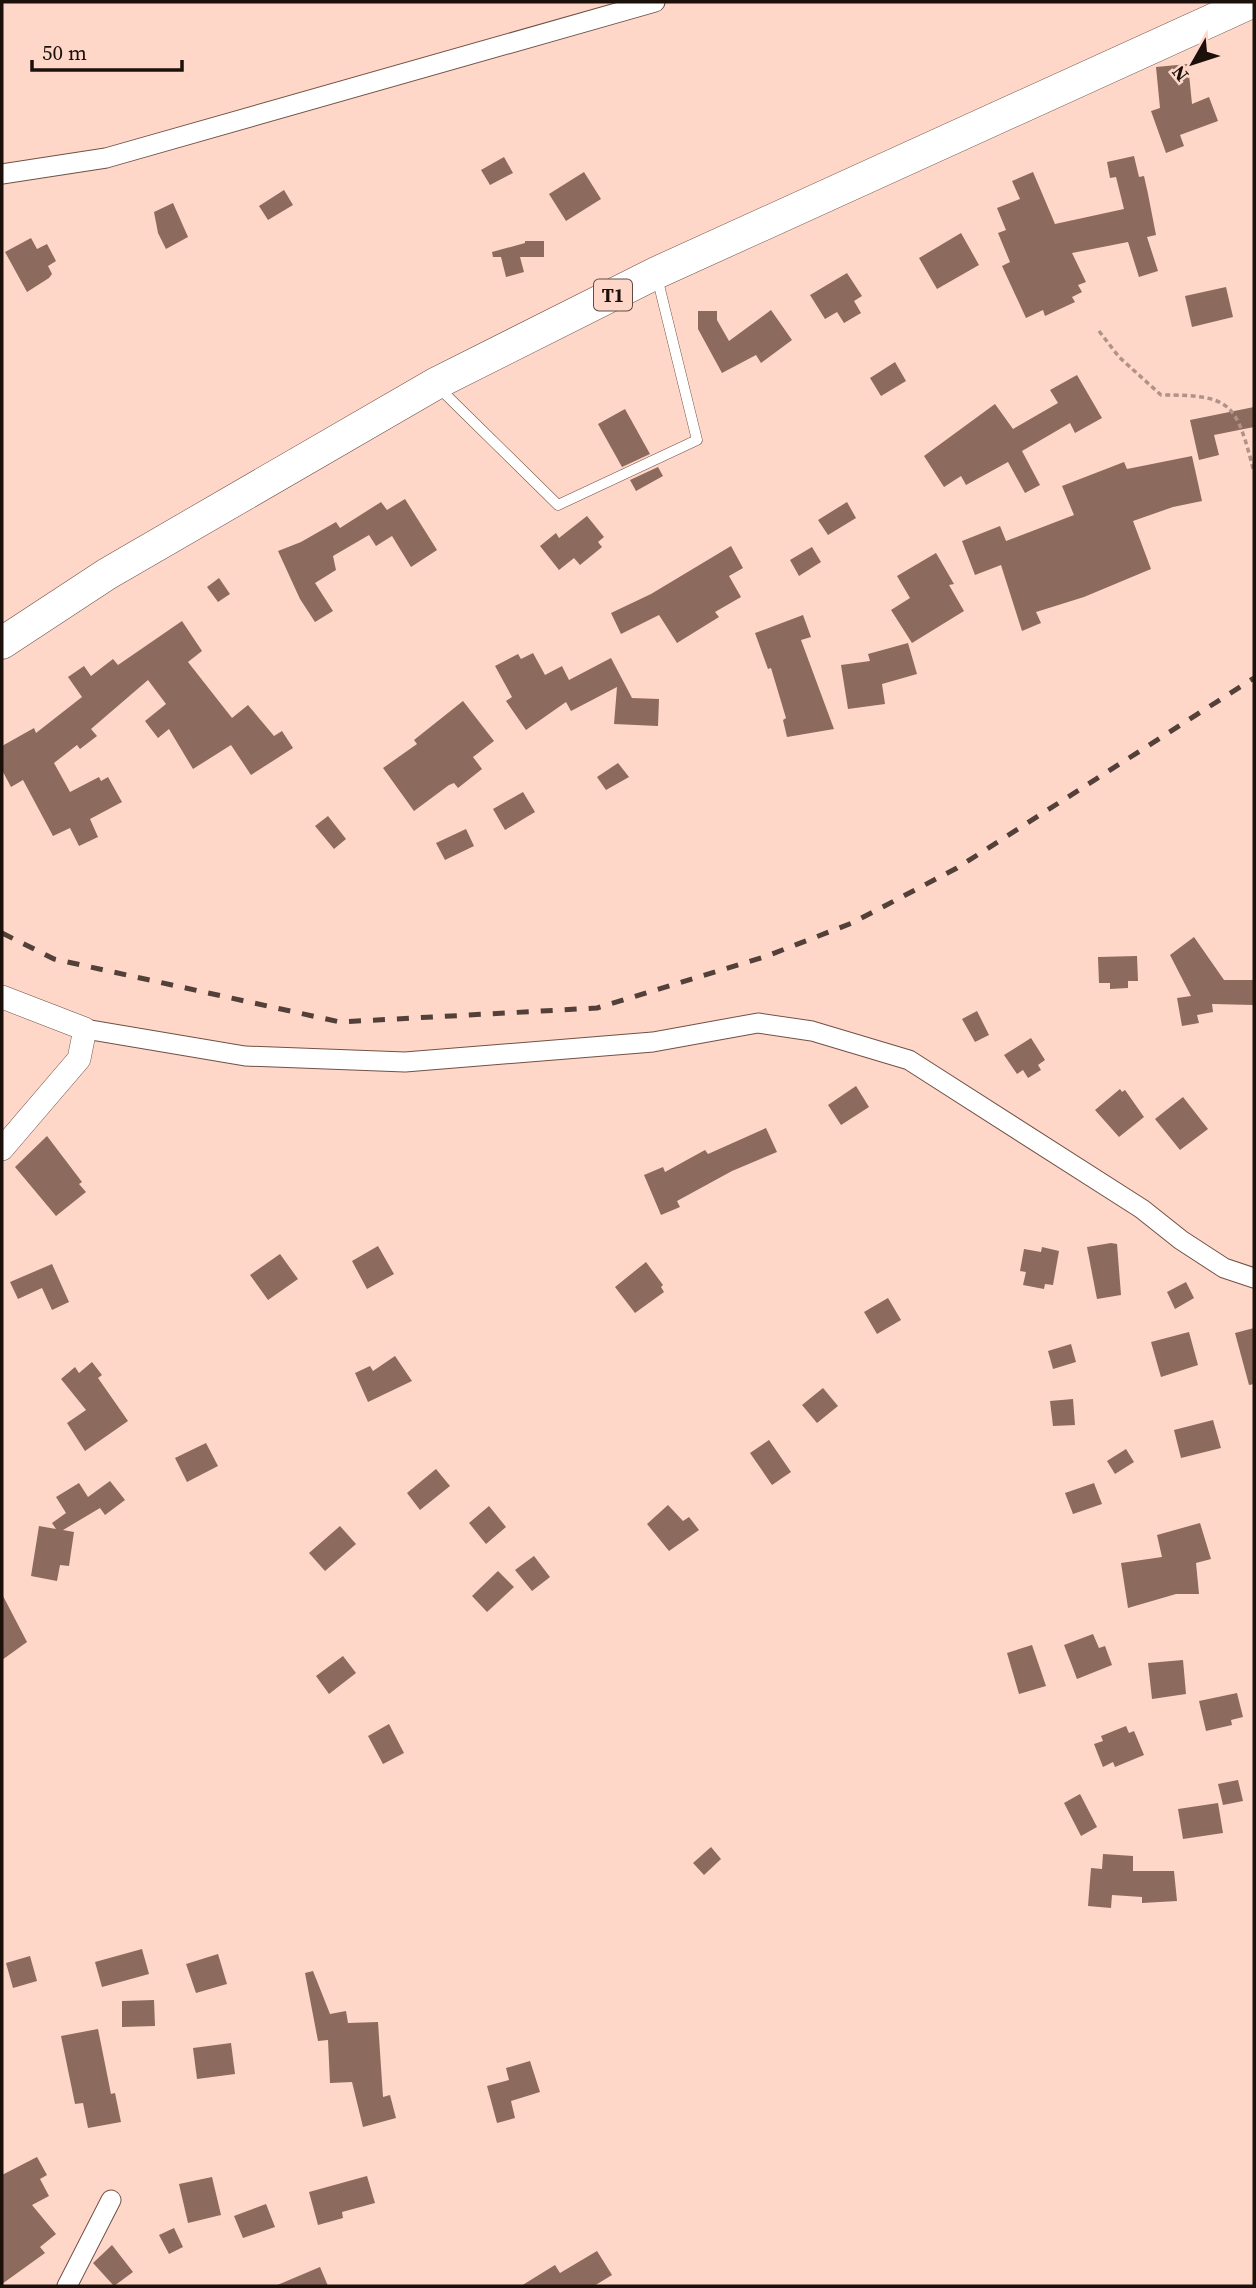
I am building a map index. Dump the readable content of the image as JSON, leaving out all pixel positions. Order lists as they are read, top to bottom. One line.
{"streets":{"highway":["T1"]},"scale_bar":"50 m","north":"bottom left"}
